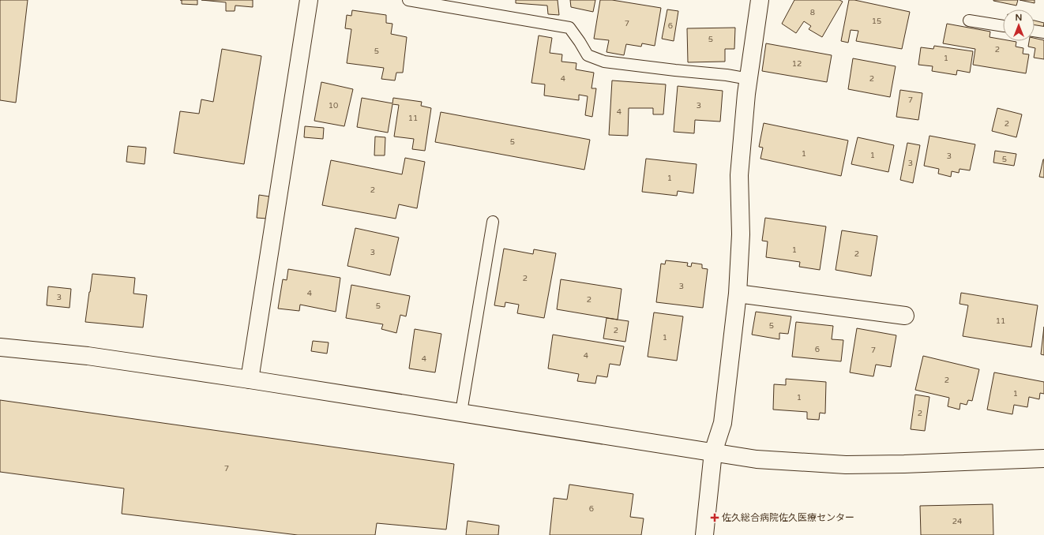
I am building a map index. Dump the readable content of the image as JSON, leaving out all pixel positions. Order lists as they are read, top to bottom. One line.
{"places":{"health":["佐久総合病院佐久医療センター"]},"house_numbers":["8","15","7","6","5","2","5","1","12","4","2","7","10","3","4","11","2","5","1","1","3","5","3","1","2","1","3","2","2","3","4","3","2","5","11","5","2","1","6","7","4","4","2","1","1","2","7","6","24"],"north":"top"}
